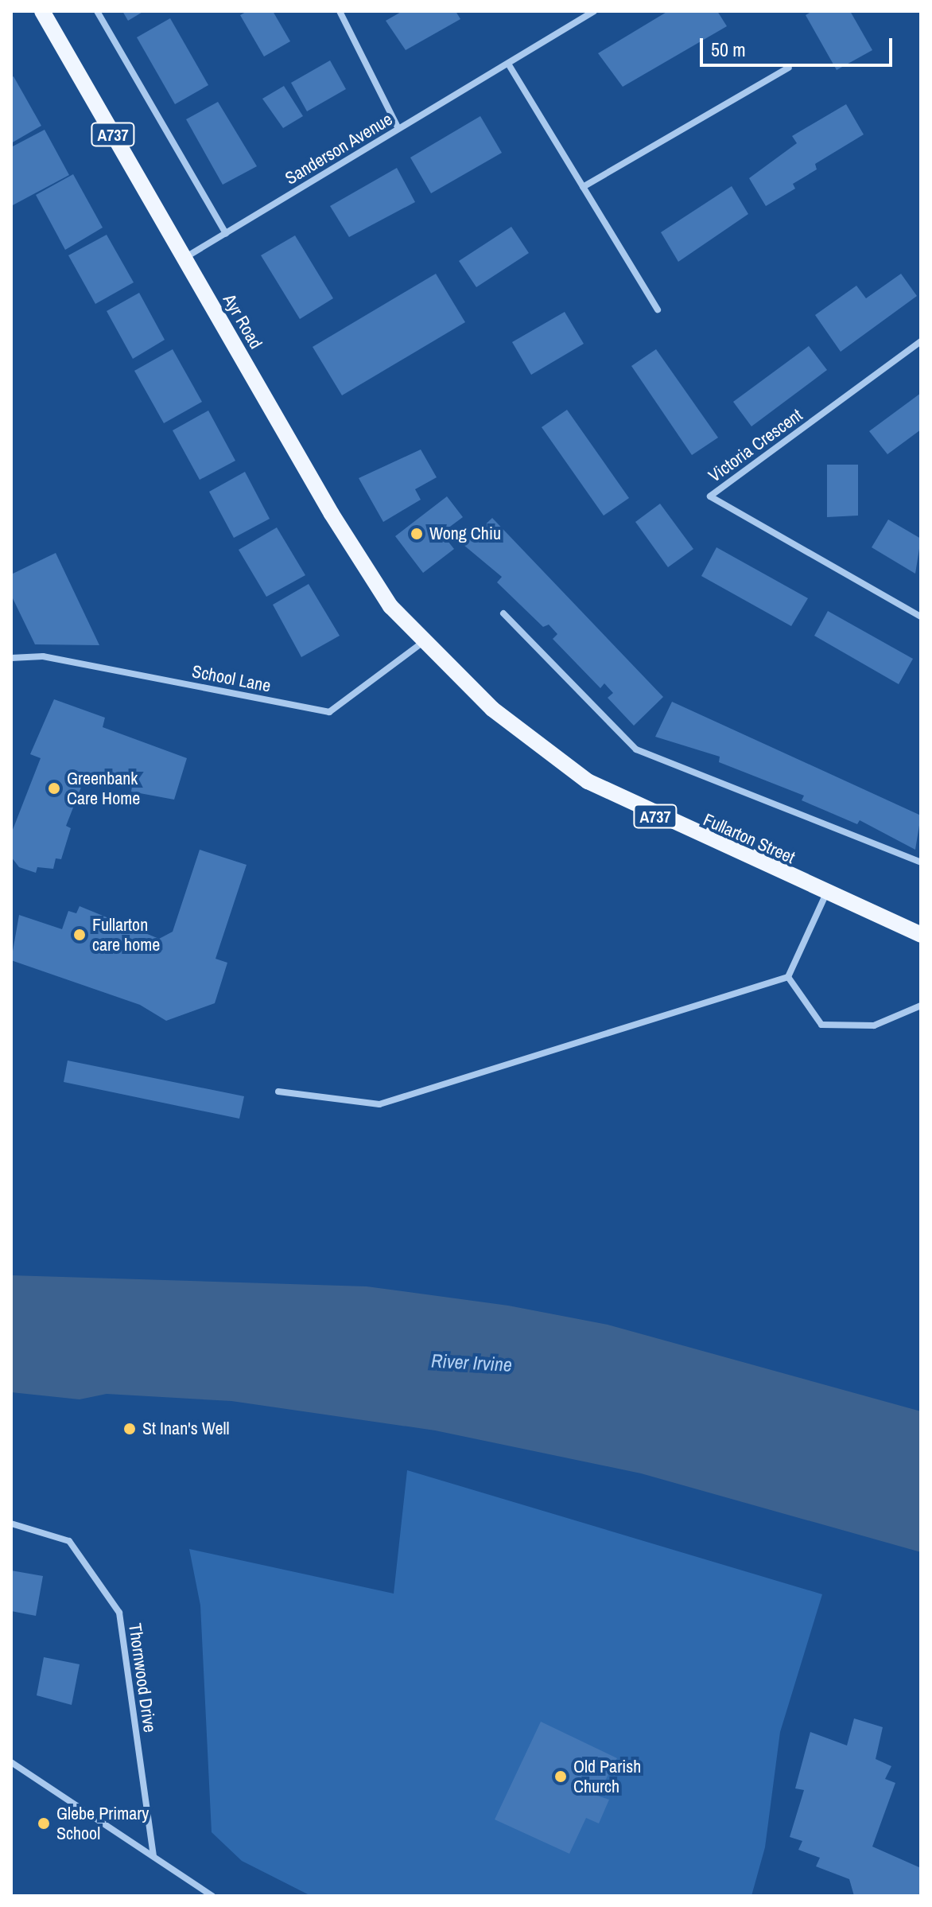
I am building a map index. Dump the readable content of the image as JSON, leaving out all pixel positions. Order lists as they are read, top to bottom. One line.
{"streets":{"main road":["A737","Ayr Road","Fullarton Street"],"street":["Sanderson Avenue","Victoria Crescent","School Lane","Thornwood Drive"]},"crossings":[["Sanderson Avenue","Ayr Road"],["Ayr Road","School Lane"],["Ayr Road","Fullarton Street"],["School Lane","Fullarton Street"]],"water":["River Irvine"],"places":["Wong Chiu","Greenbank Care Home","Fullarton care home","St Inan's Well","Old Parish Church","Glebe Primary School"],"scale_bar":"50 m"}
